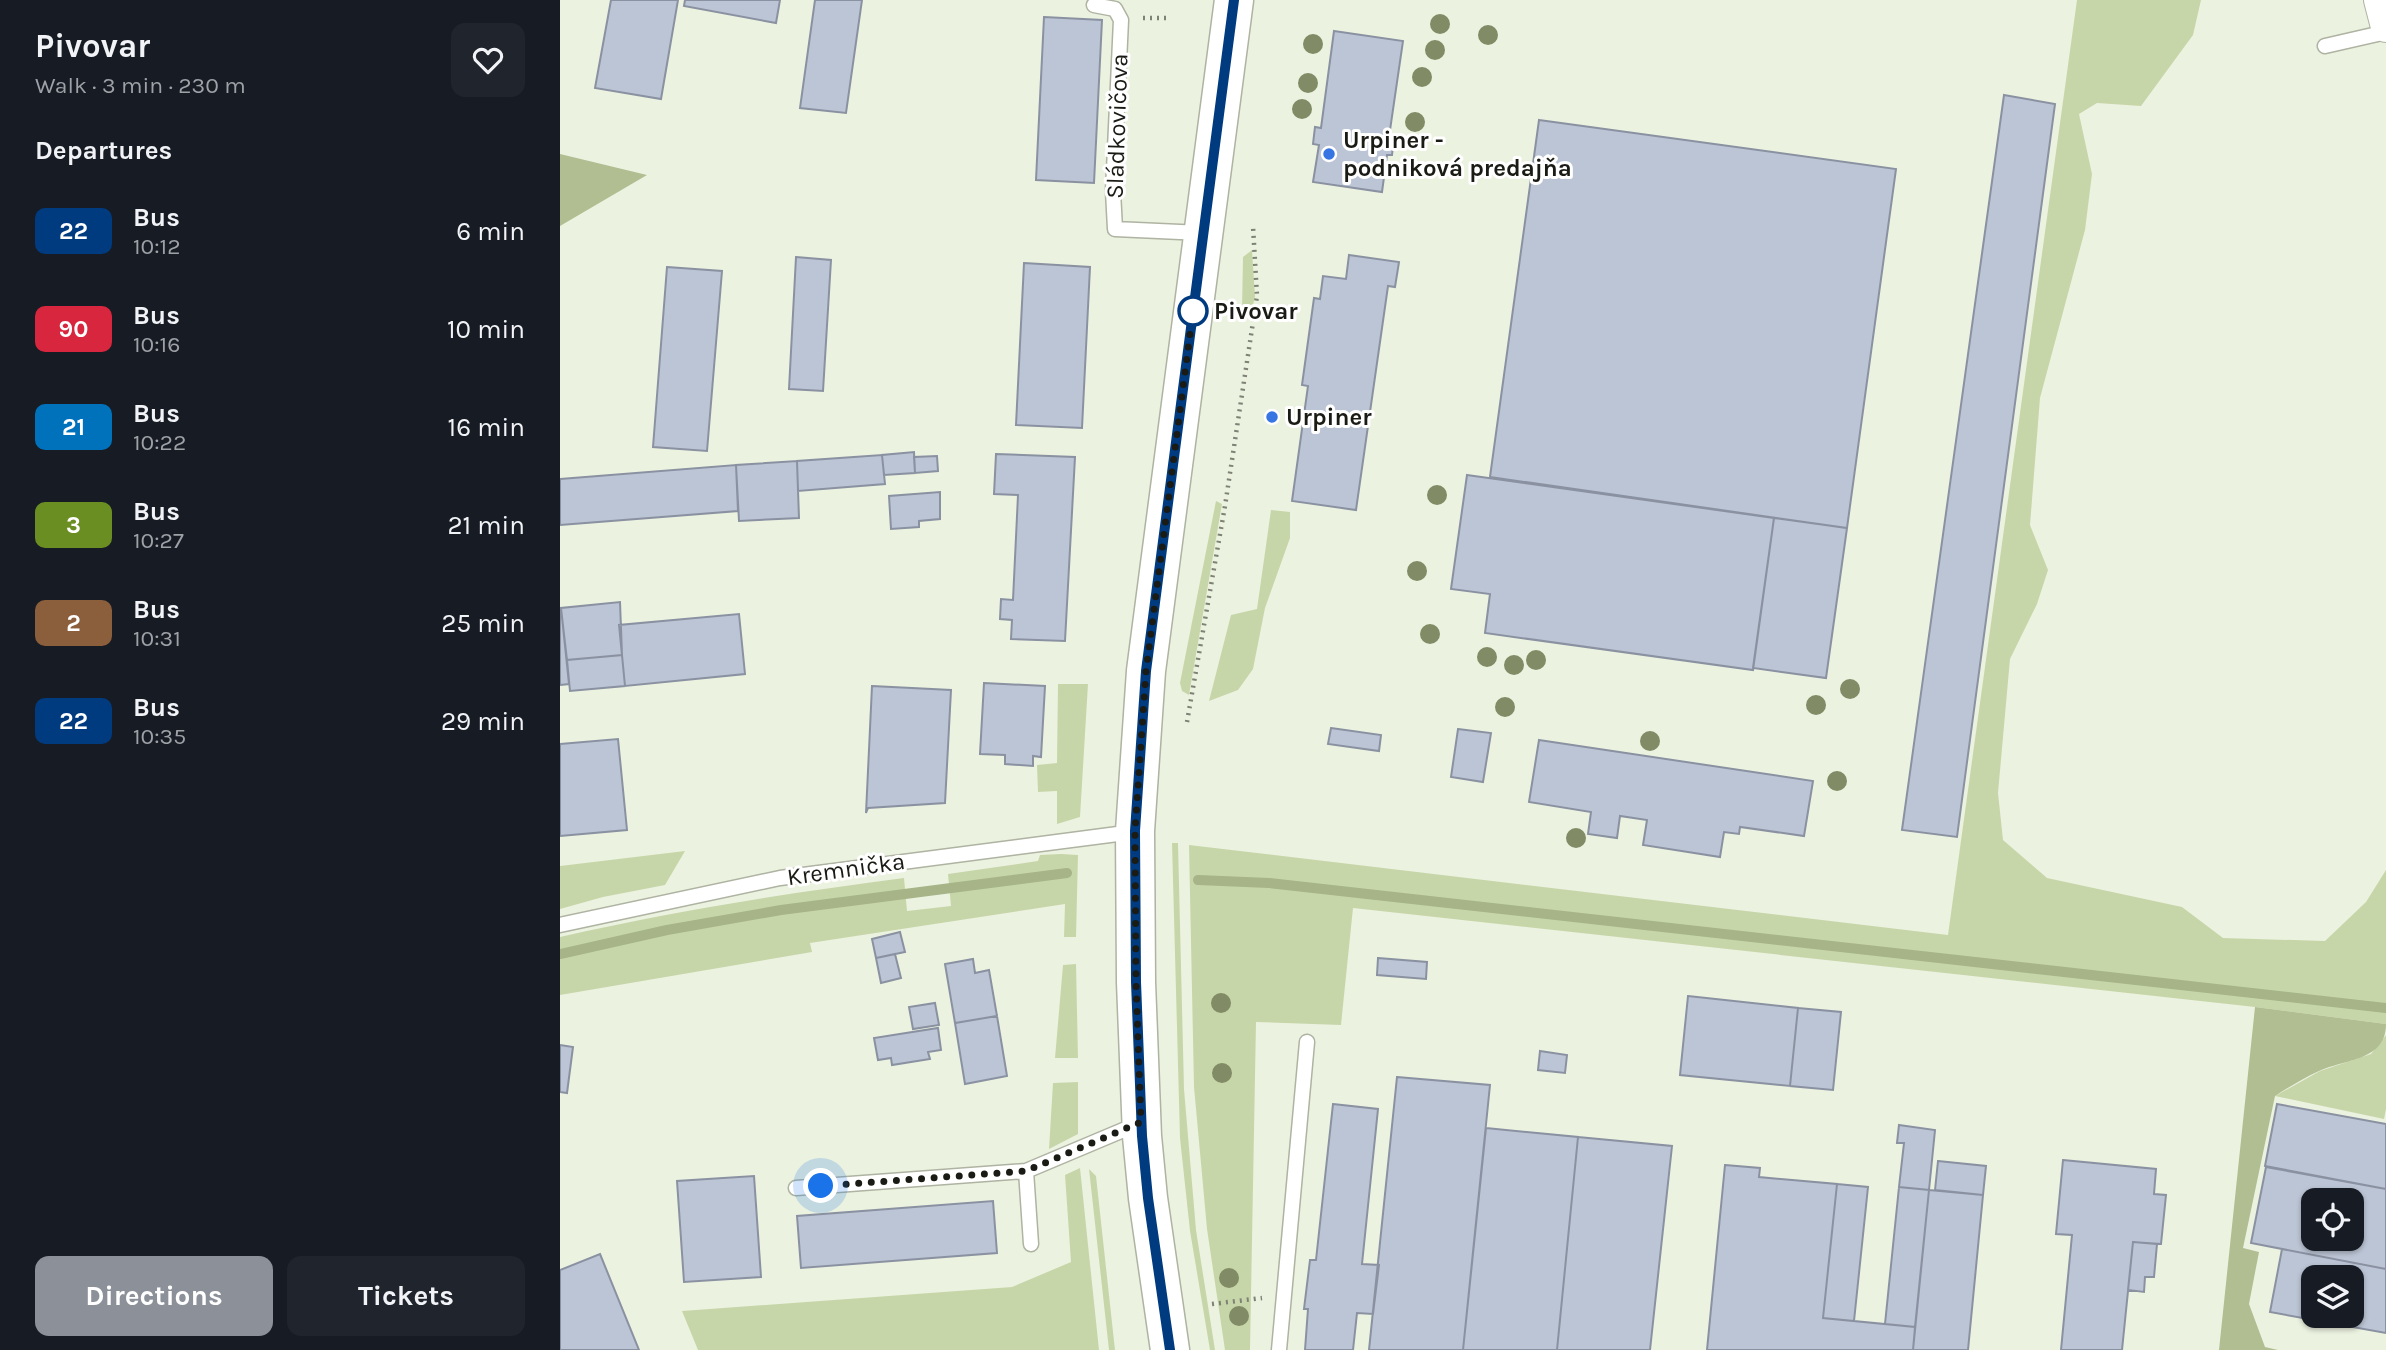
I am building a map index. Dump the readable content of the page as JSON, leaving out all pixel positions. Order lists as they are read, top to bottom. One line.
{"streets":{"lane":["Sládkovičova","Kremnička"]},"places":["Urpiner - podniková predajňa","Pivovar","Urpiner"],"lines":["bus line 22"],"page":{"heading":[["Pivovar","Walk · 3 min · 230 m"],"Departures"],"list":[{"mark":"22","name":"Bus","note":"10:12","value":"6 min"},{"mark":"90","name":"Bus","note":"10:16","value":"10 min"},{"mark":"21","name":"Bus","note":"10:22","value":"16 min"},{"mark":"3","name":"Bus","note":"10:27","value":"21 min"},{"mark":"2","name":"Bus","note":"10:31","value":"25 min"},{"mark":"22","name":"Bus","note":"10:35","value":"29 min"}],"buttons":["Directions","Tickets"]}}
